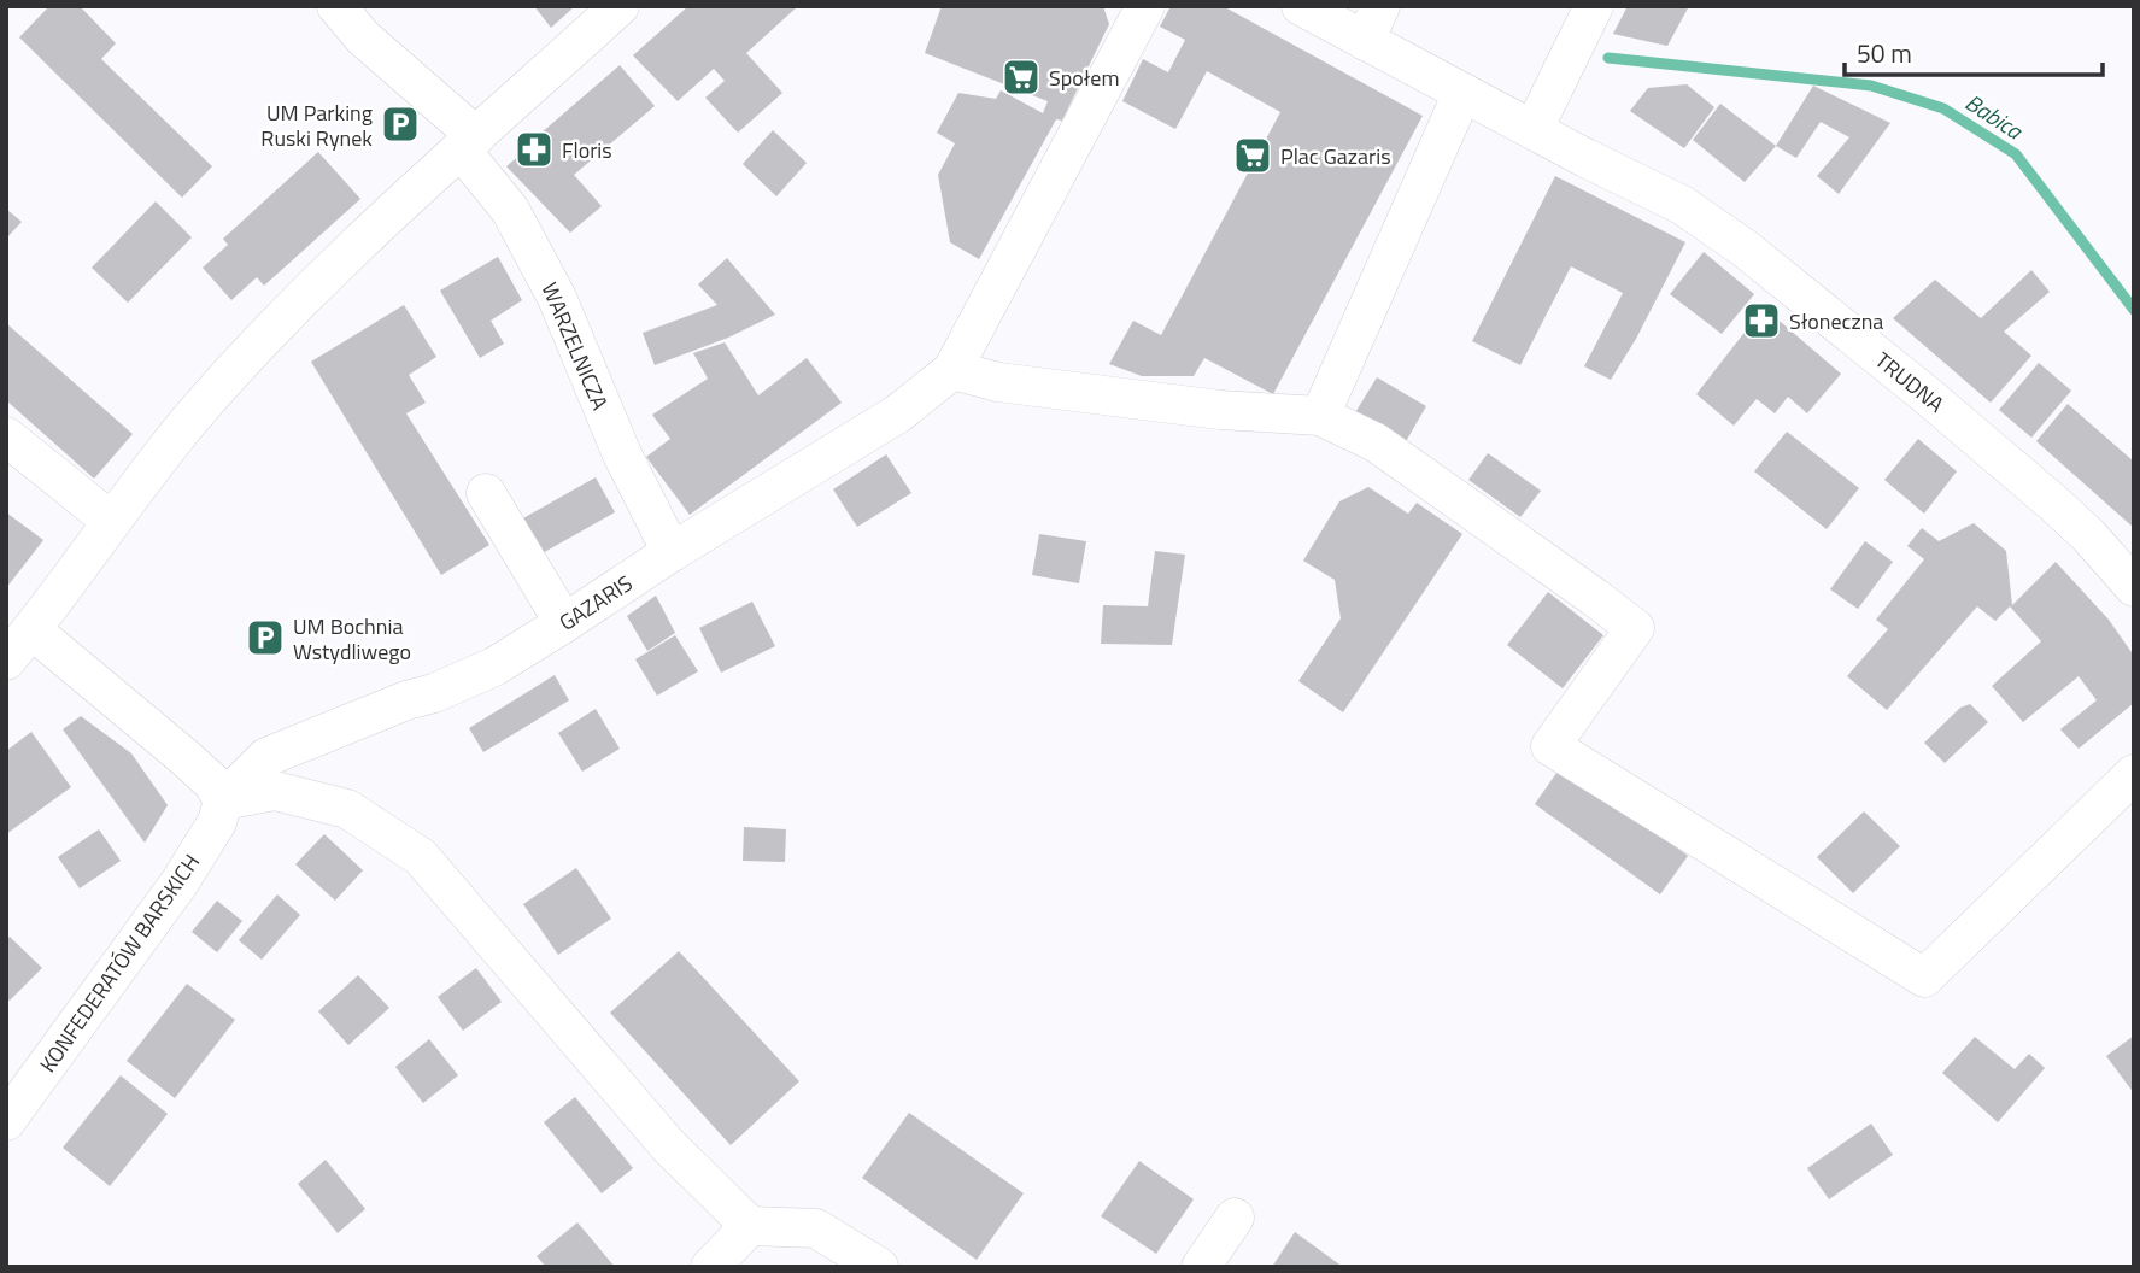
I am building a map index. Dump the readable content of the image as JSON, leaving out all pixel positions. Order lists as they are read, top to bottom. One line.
{"streets":{"street":["WARZELNICZA","TRUDNA","GAZARIS","KONFEDERATÓW BARSKICH"]},"crossings":[["WARZELNICZA","GAZARIS"],["GAZARIS","KONFEDERATÓW BARSKICH"]],"water":["Babica"],"places":{"supermarket":["Społem","Plac Gazaris"],"parking":["UM Parking Ruski Rynek","UM Bochnia Wstydliwego"],"pharmacy":["Floris","Słoneczna"]},"scale_bar":"50 m"}
